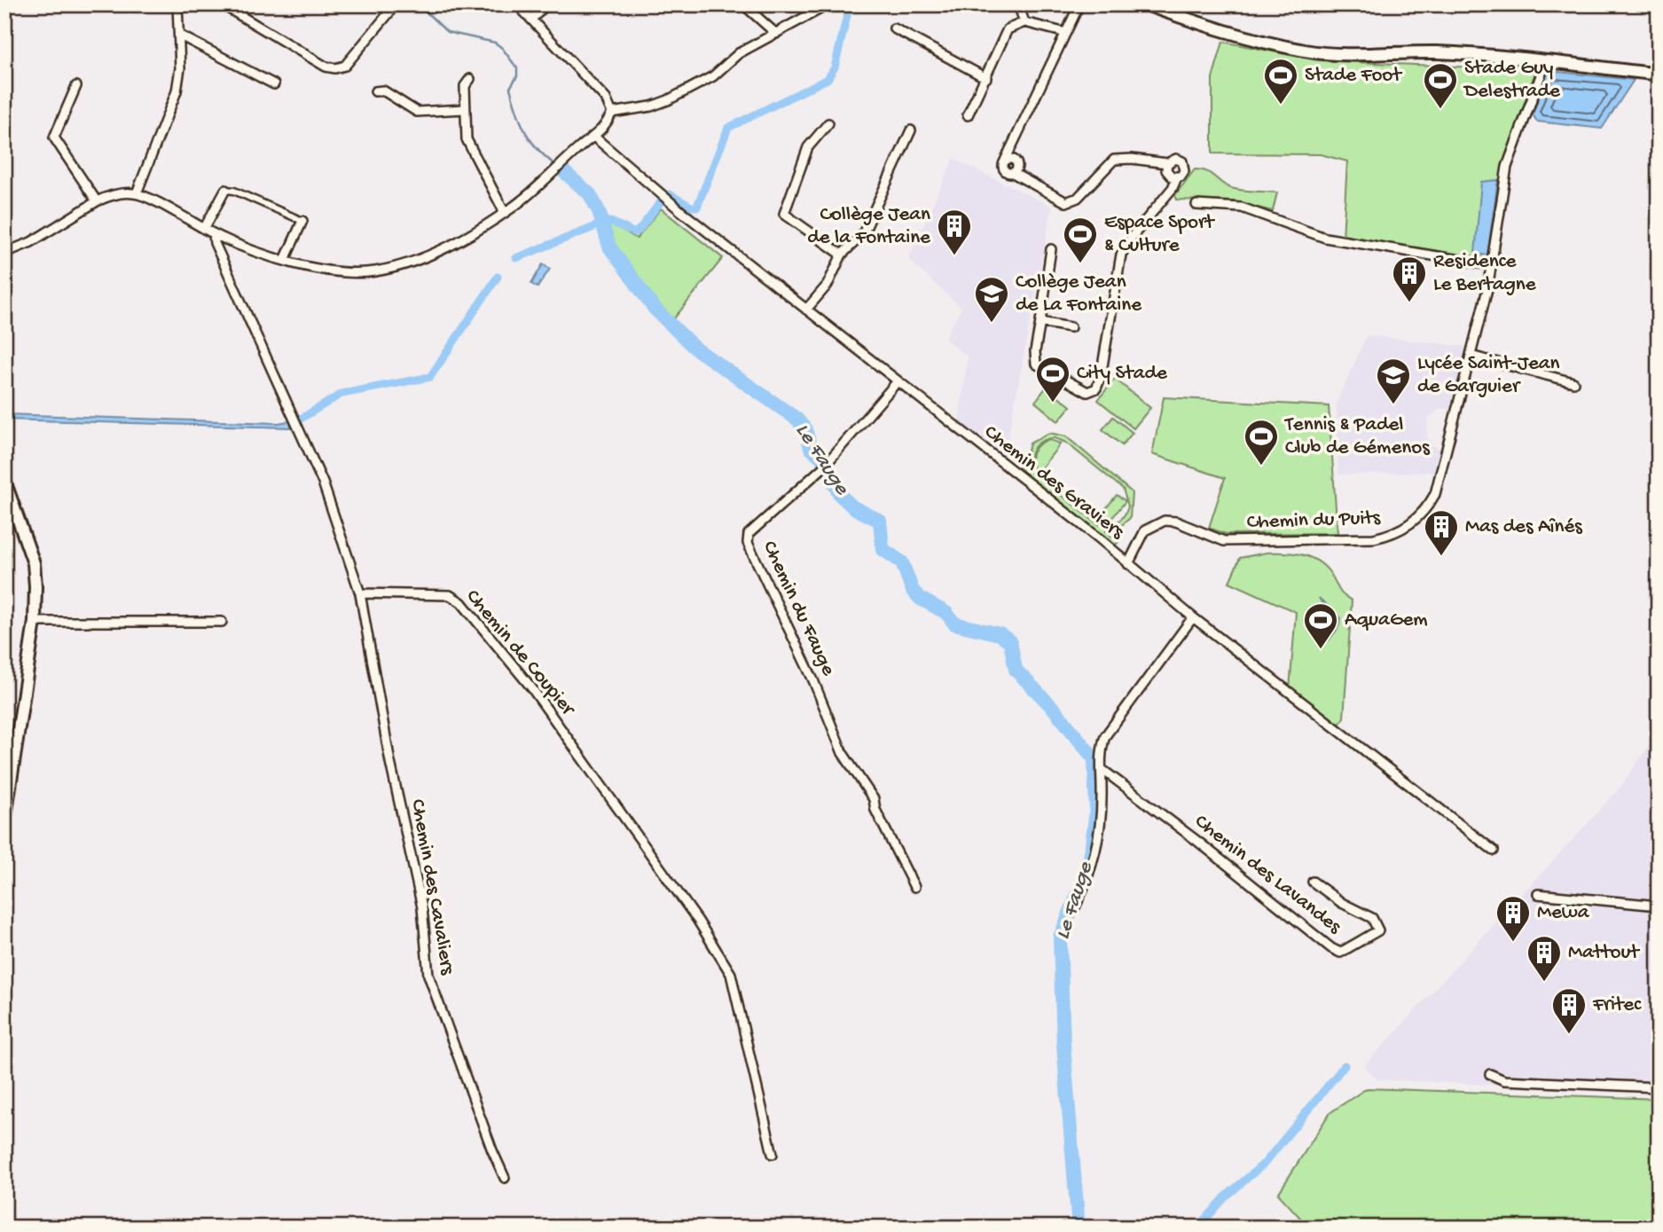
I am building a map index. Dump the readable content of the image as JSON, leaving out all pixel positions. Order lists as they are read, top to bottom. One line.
{"streets":{"street":["Chemin des Graviers","Chemin du Puits","Chemin du Fauge","Chemin de Coupier","Chemin des Lavandes","Chemin des Cavaliers"]},"crossings":[["Chemin des Graviers","Chemin du Puits"],["Chemin des Graviers","Chemin du Fauge"],["Chemin de Coupier","Chemin des Cavaliers"]],"water":["Le Fauge"],"places":{"sports":["Stade Foot","Stade Guy Delestrade","Espace Sport & Culture","City Stade","Tennis & Padel Club de Gémenos","AquaGem"],"building":["Collège Jean de la Fontaine","Residence Le Bertagne","Mas des Aînés","Mewa","Mattout","Fritec"],"school or university":["Collège Jean de La Fontaine","Lycée Saint-Jean de Garguier"]}}
